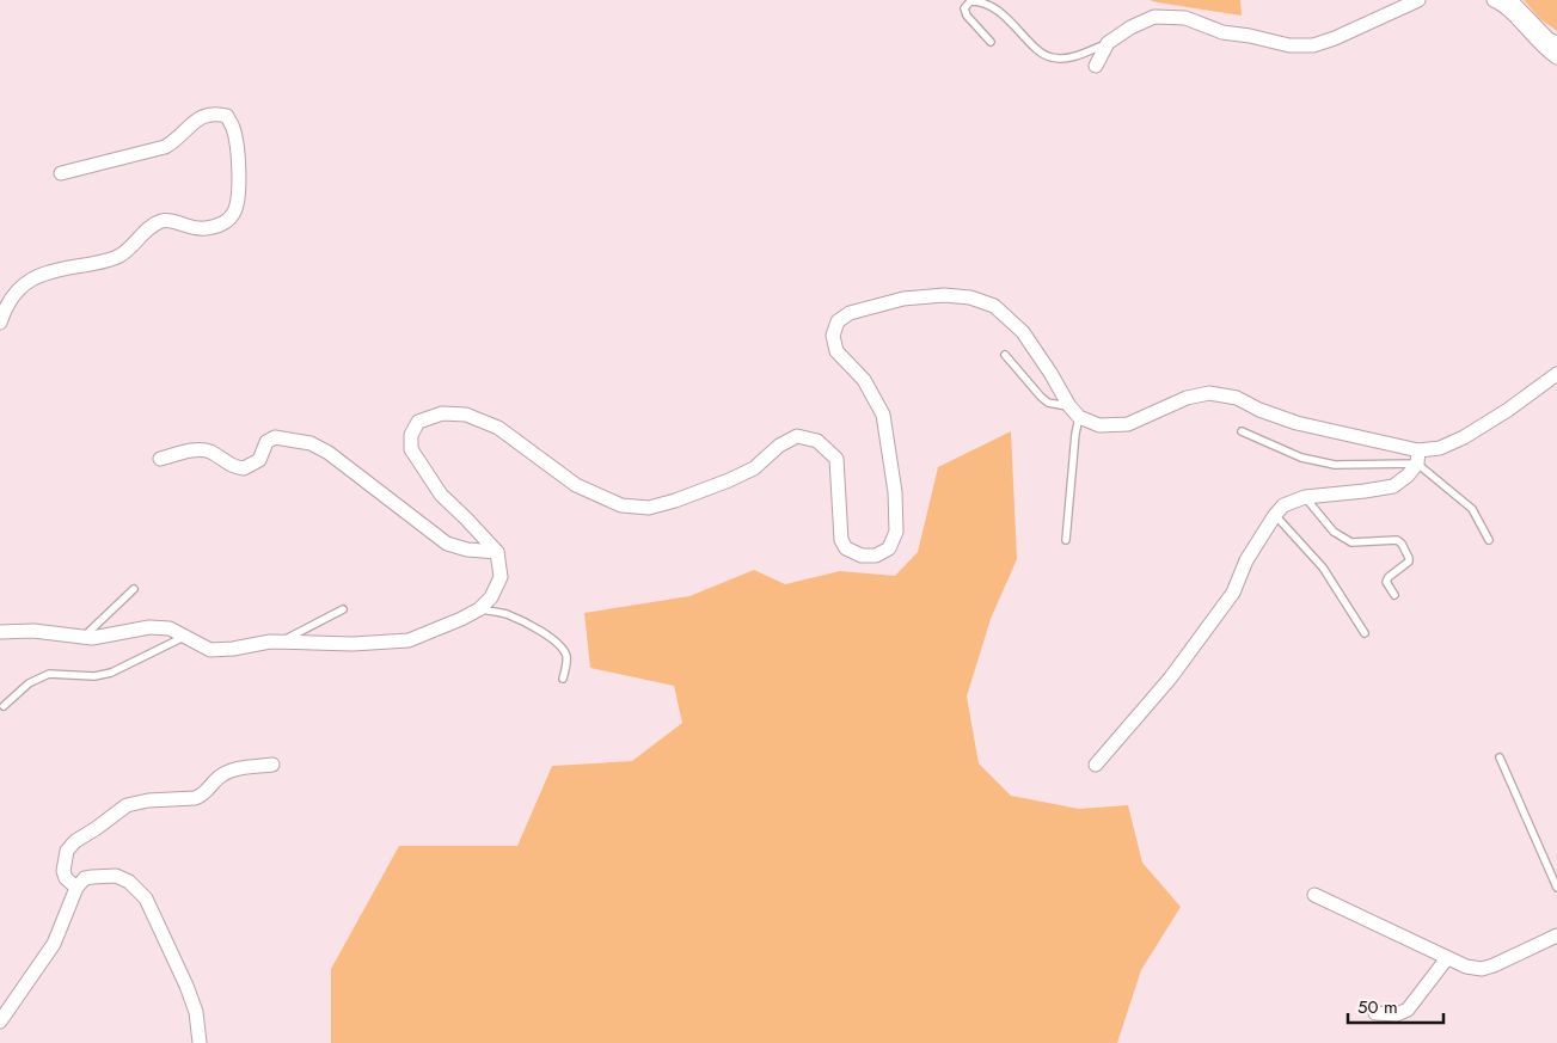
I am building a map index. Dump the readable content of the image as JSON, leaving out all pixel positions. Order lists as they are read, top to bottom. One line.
{"scale_bar":"50 m"}
